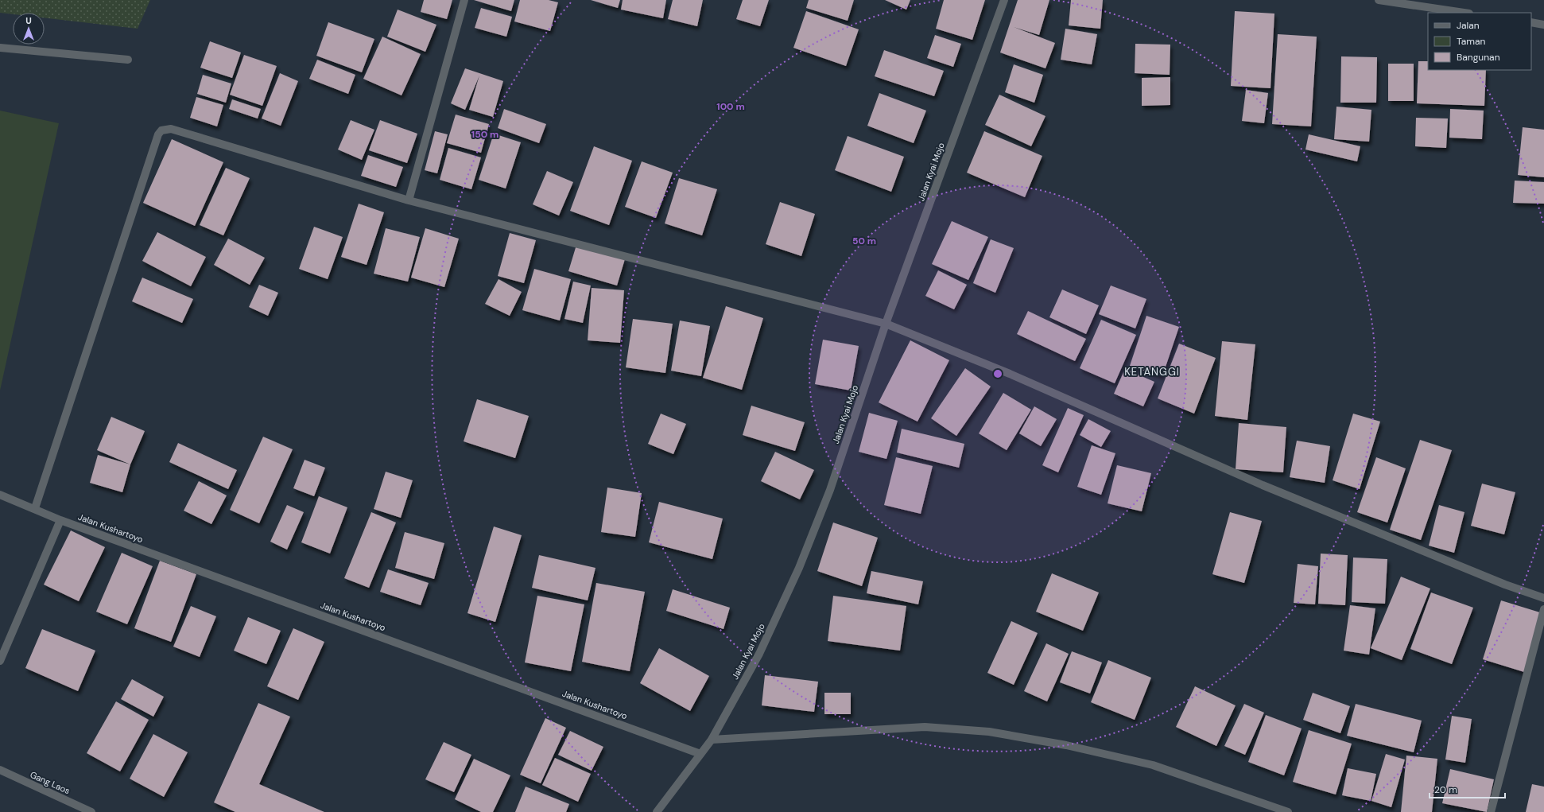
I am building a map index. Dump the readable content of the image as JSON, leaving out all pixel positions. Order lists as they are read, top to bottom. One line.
{"streets":{"street":["Jalan Kyai Mojo","Jalan Kushartoyo","Gang Laos"]},"crossings":[["Jalan Kyai Mojo","Jalan Kushartoyo"]],"districts":["KETANGGI"],"legend":["Jalan","Taman","Bangunan"],"scale_bar":"20 m","north":"top","rings":["100 m","150 m","50 m"]}
